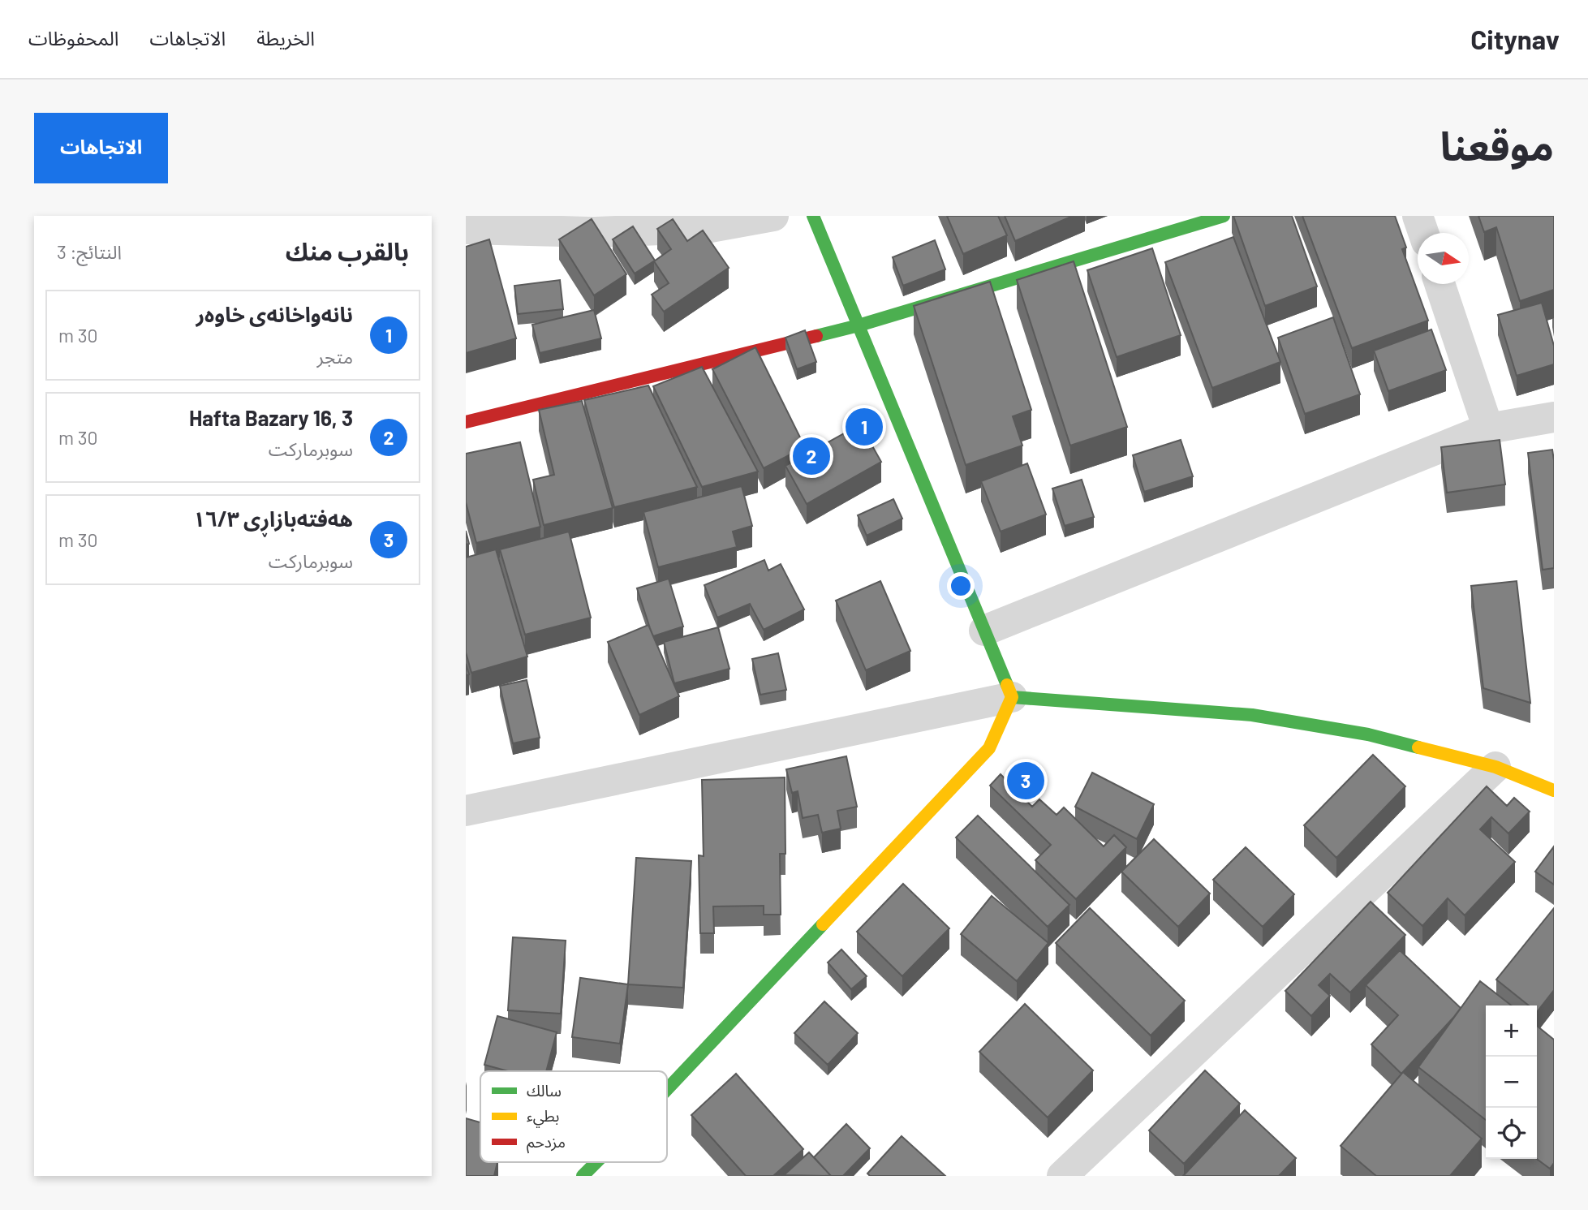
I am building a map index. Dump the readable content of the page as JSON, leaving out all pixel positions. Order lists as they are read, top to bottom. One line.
{"legend":["سالك","بطيء","مزدحم"],"north":"right","page":{"header":"Citynav","nav":["الخريطة","الاتجاهات","المحفوظات"],"title":"موقعنا","buttons":"الاتجاهات","heading":["بالقرب منك","النتائج: 3"],"list":[{"mark":"1","name":"نانەواخانەی خاوەر","note":"متجر","value":"30 m"},{"mark":"2","name":"Hafta Bazary 16, 3","note":"سوبرماركت","value":"30 m"},{"mark":"3","name":"هەفتەبازاڕی ١٦/٣","note":"سوبرماركت","value":"30 m"}],"pins":["1","2","3"],"map_buttons":["+","−"]}}
